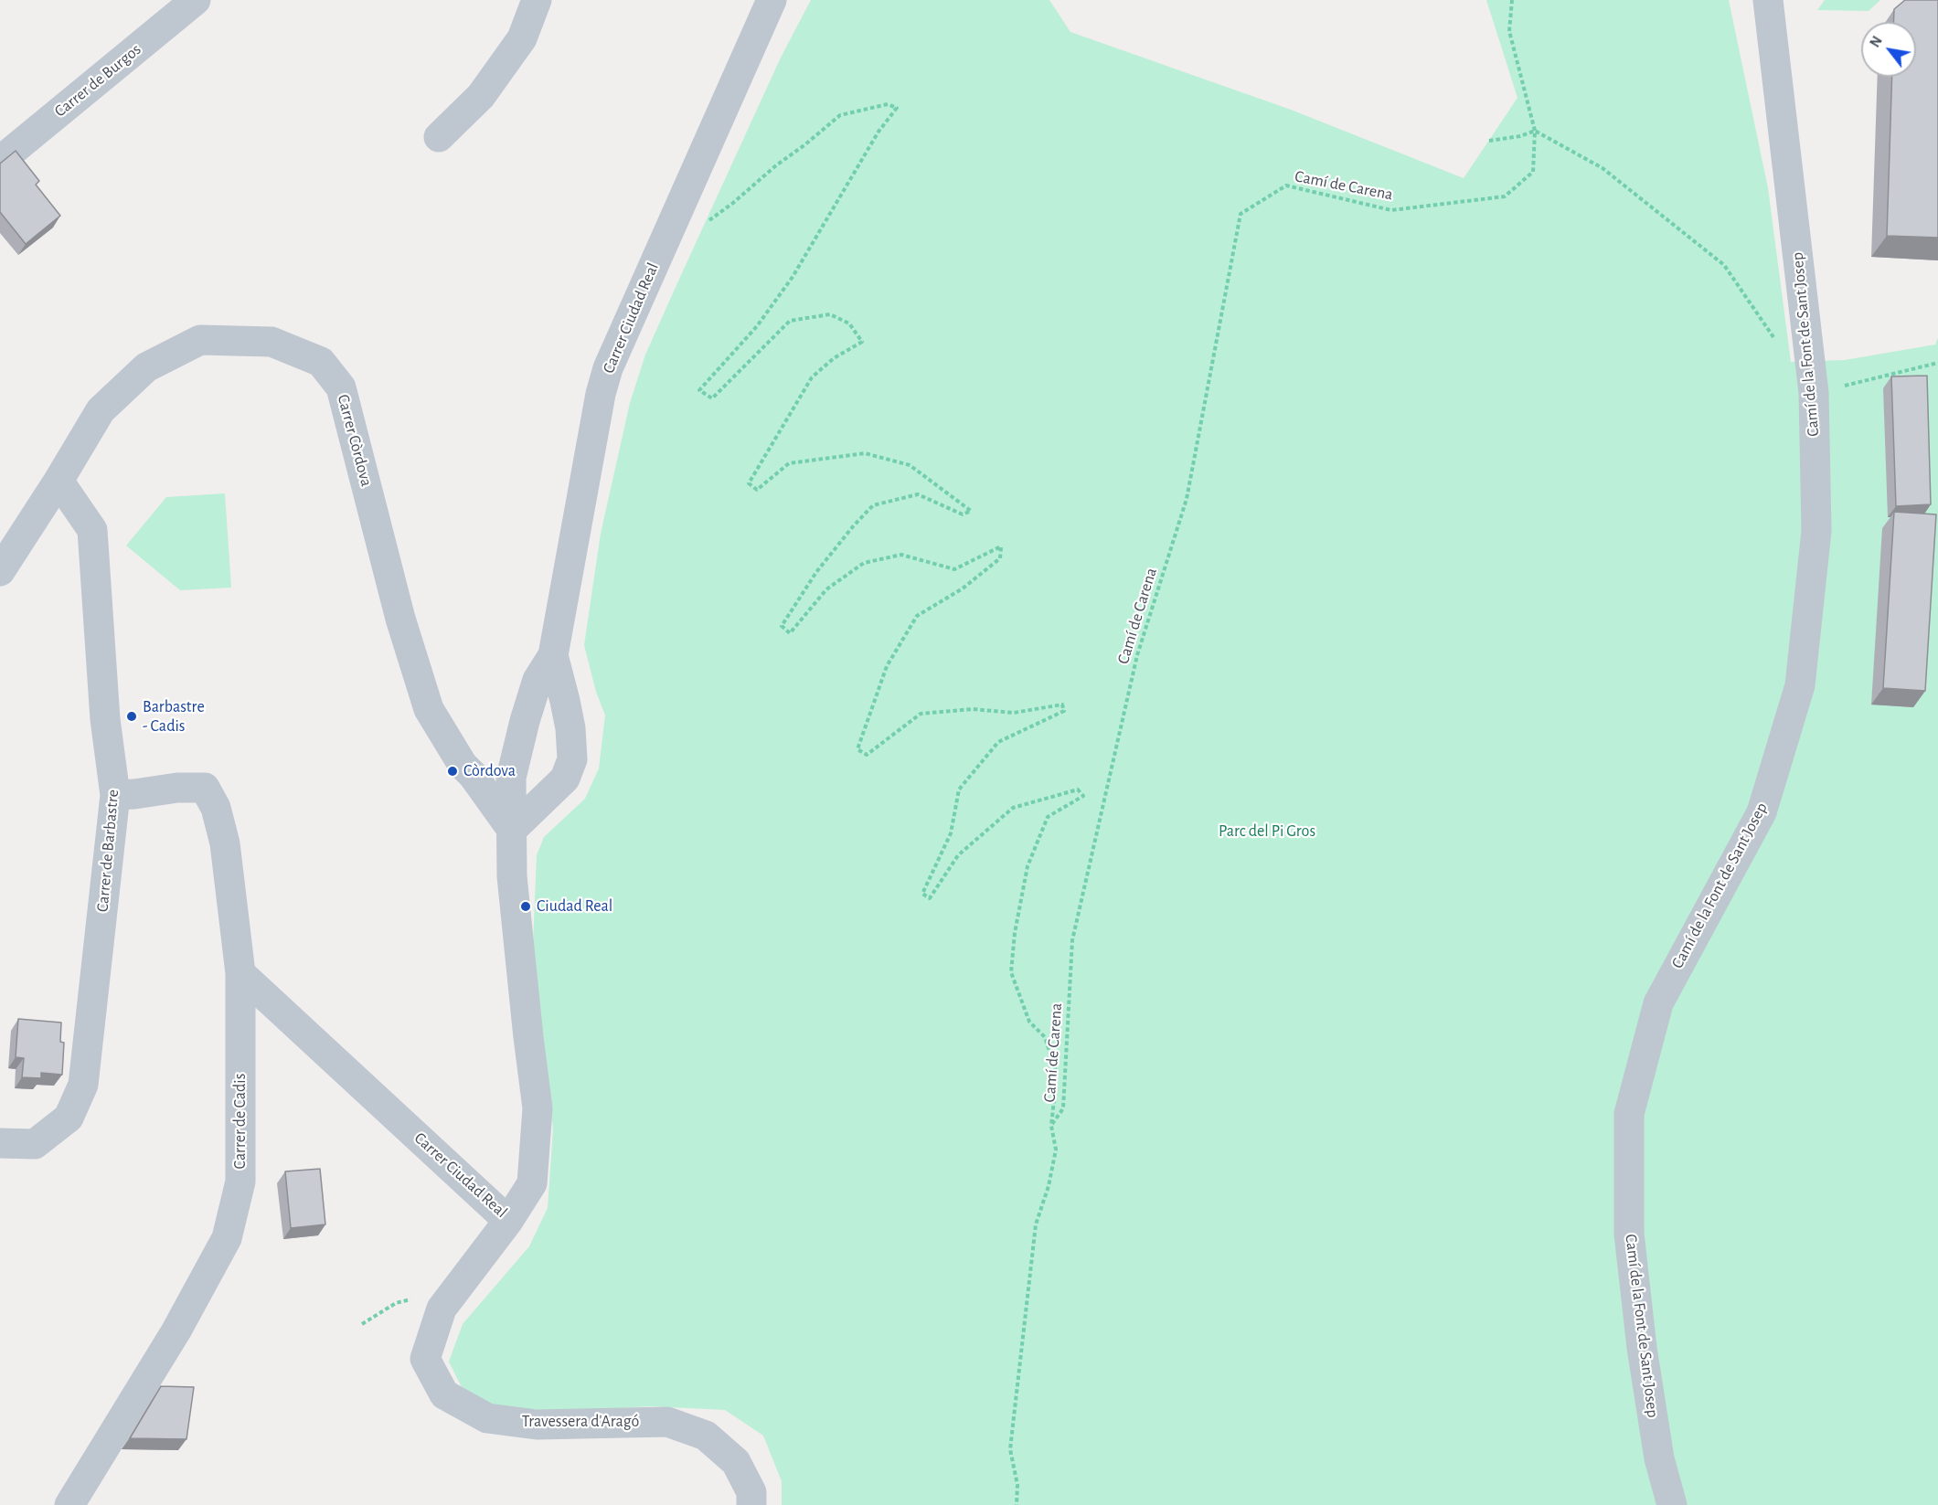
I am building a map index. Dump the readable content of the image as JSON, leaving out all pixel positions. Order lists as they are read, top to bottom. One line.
{"streets":{"street":["Carrer de Burgos","Carrer Ciudad Real","Camí de la Font de Sant Josep","Carrer Còrdova","Carrer de Barbastre","Carrer de Cadis","Travessera d'Aragó"],"path":["Camí de Carena"]},"crossings":[["Carrer Ciudad Real","Carrer Còrdova"],["Carrer Ciudad Real","Carrer de Cadis"],["Carrer Ciudad Real","Travessera d'Aragó"],["Carrer Còrdova","Carrer de Barbastre"],["Carrer de Barbastre","Carrer de Cadis"]],"parks":["Parc del Pi Gros"],"places":["Barbastre - Cadis","Còrdova","Ciudad Real"],"north":"top left"}
